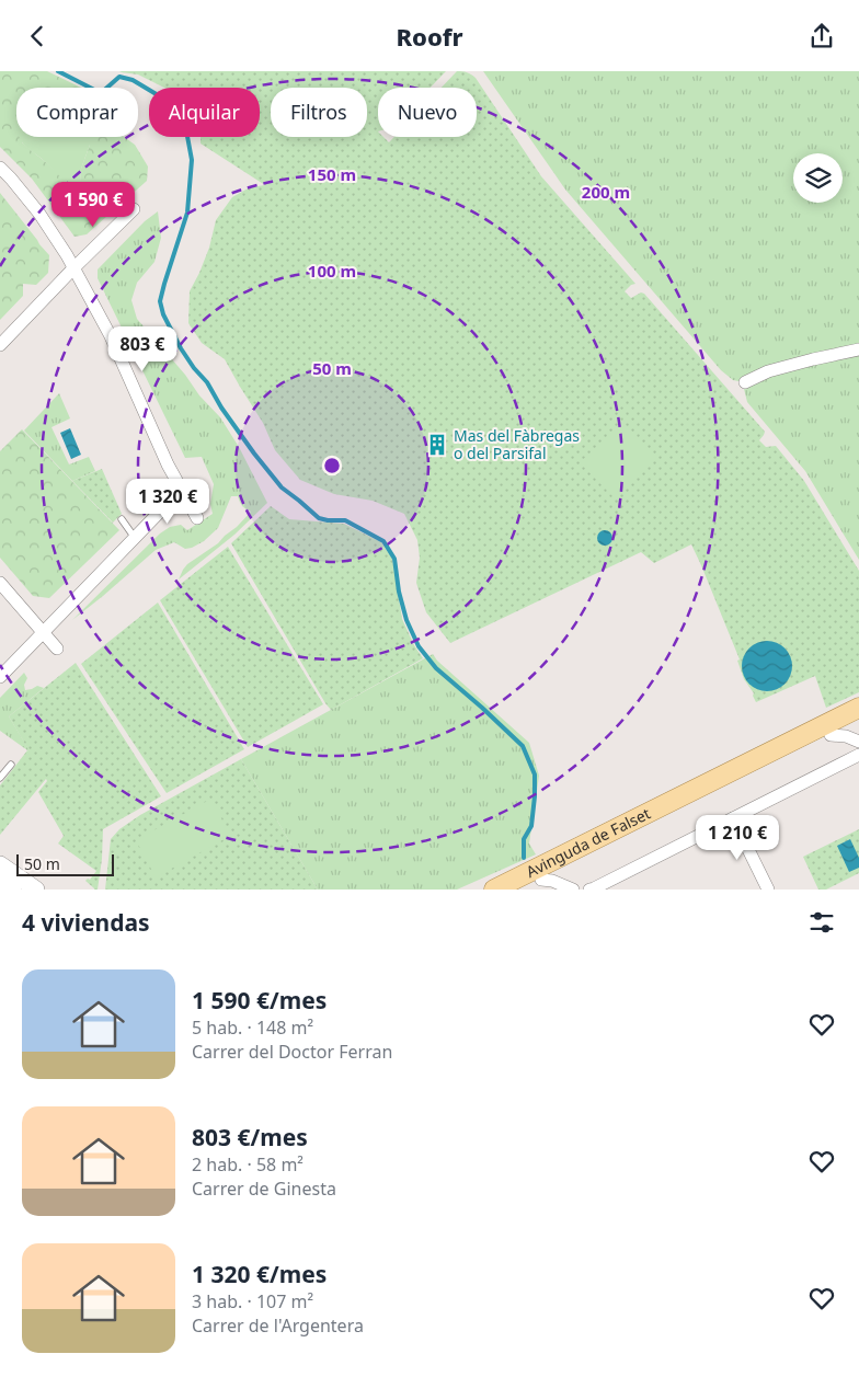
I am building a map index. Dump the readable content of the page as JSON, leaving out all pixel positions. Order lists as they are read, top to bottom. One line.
{"streets":{"main road":["Avinguda de Falset"]},"places":{"building":["Mas del Fàbregas o del Parsifal"]},"scale_bar":"50 m","page":{"header":"Roofr","chip":["Comprar","Alquilar","Filtros","Nuevo"],"price":["1 590 €","803 €","1 320 €","1 210 €"],"scale":"50 m","heading":"4 viviendas","list":[{"name":"1 590 €/mes","note":"5 hab. · 148 m² · Carrer del Doctor Ferran"},{"name":"803 €/mes","note":"2 hab. · 58 m² · Carrer de Ginesta"},{"name":"1 320 €/mes","note":"3 hab. · 107 m² · Carrer de l'Argentera"}]},"rings":["150 m","200 m","100 m","50 m"]}
